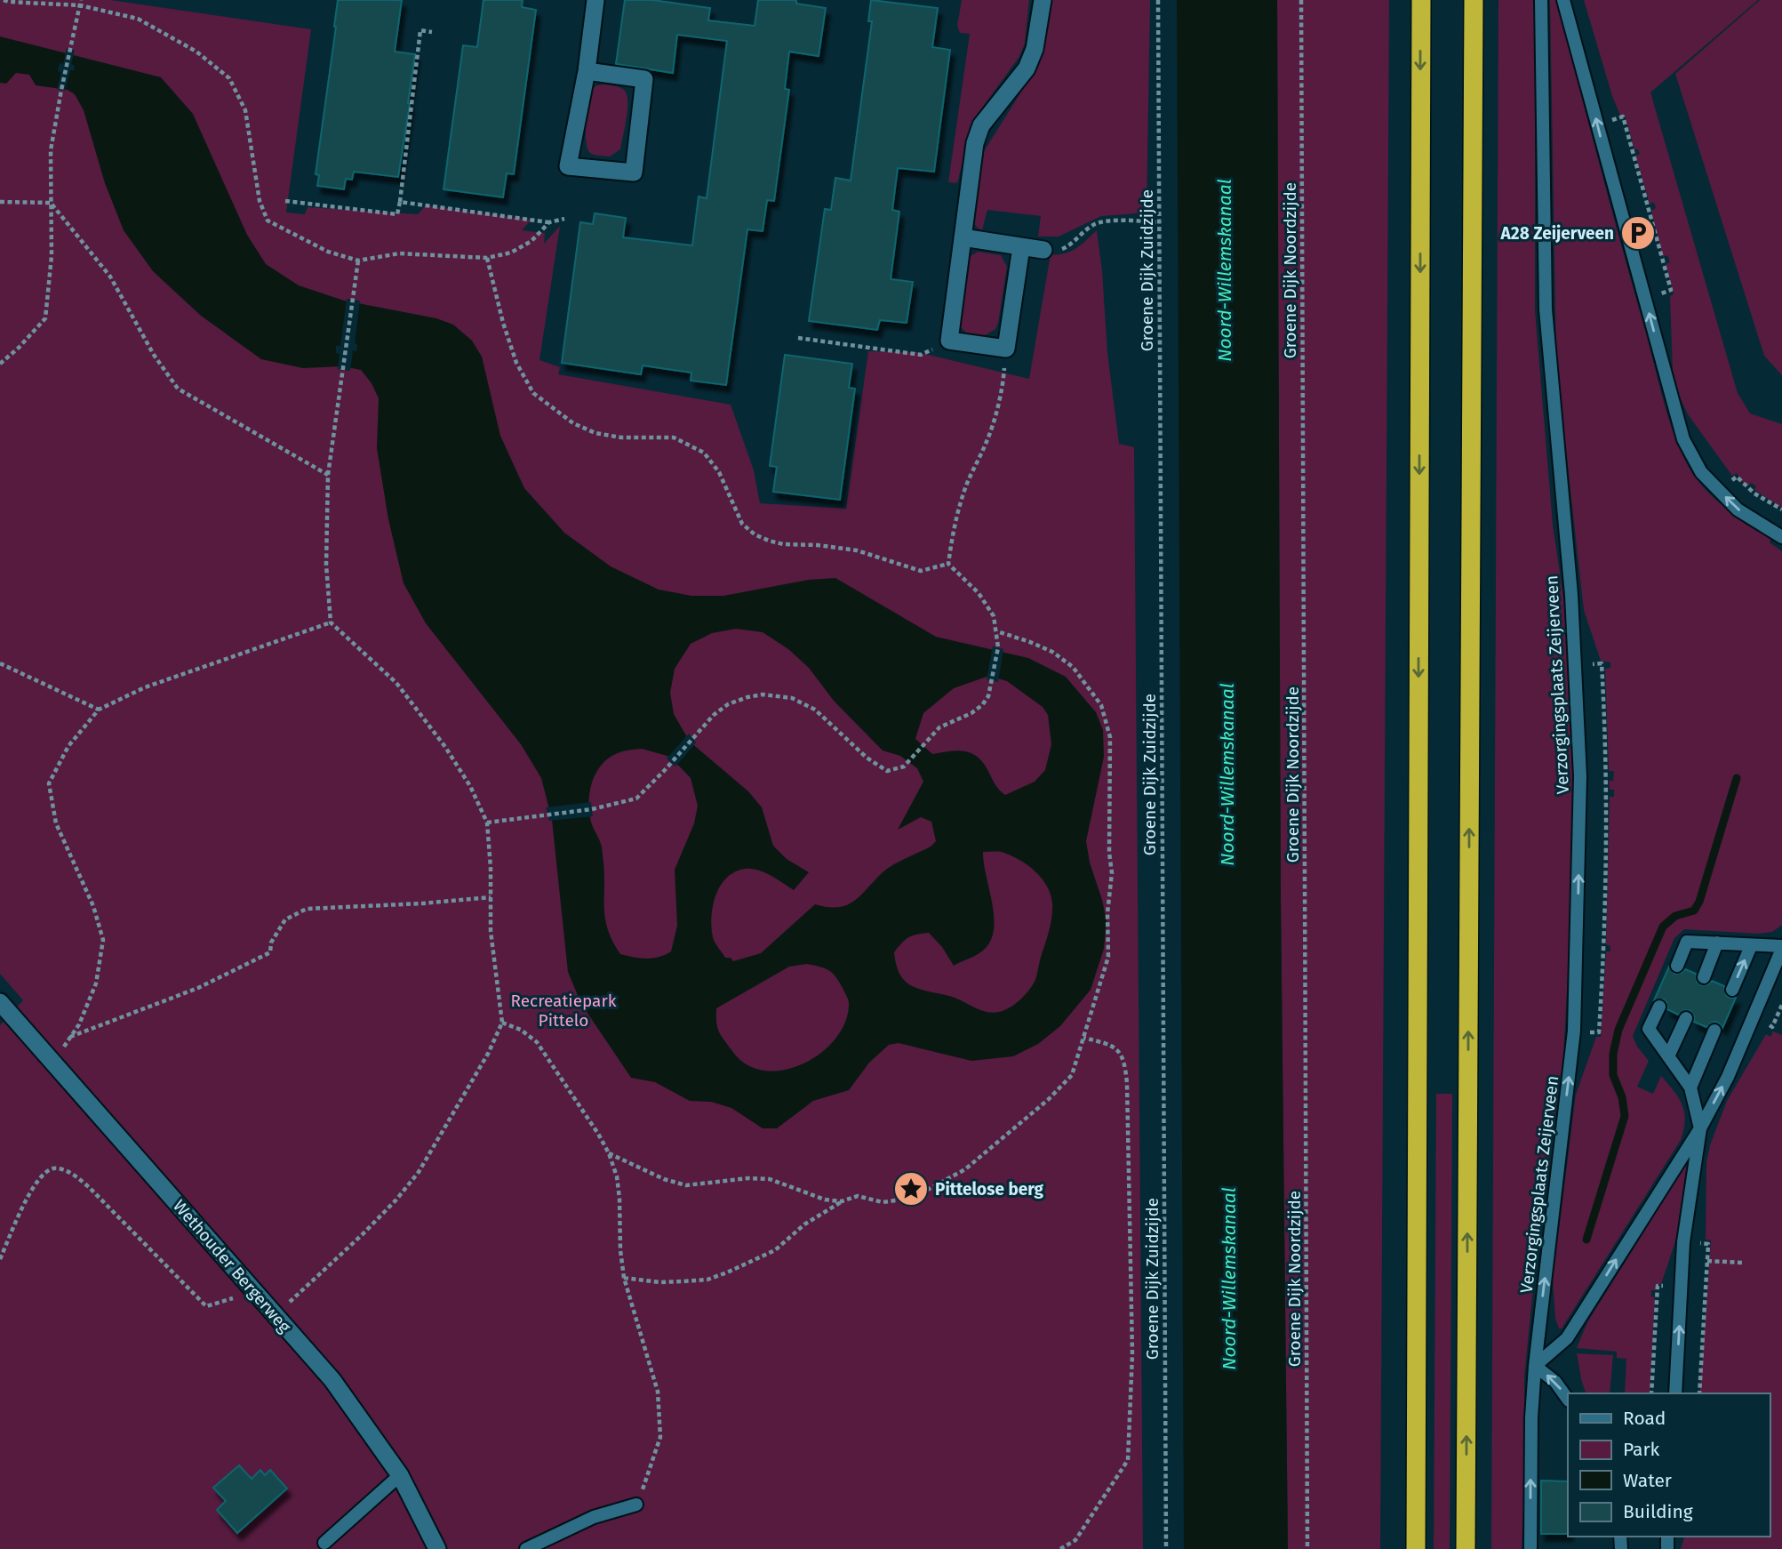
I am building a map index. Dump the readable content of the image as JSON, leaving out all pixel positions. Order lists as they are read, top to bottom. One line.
{"streets":{"street":["Wethouder Bergerweg"],"lane":["Verzorgingsplaats Zeijerveen"],"path":["Groene Dijk Zuidzijde","Groene Dijk Noordzijde"]},"one_way":["Verzorgingsplaats Zeijerveen"],"water":["Noord-Willemskanaal"],"parks":["Recreatiepark Pittelo"],"places":{"parking":["A28 Zeijerveen"],"place":["Pittelose berg"]},"legend":["Road","Park","Water","Building"]}
